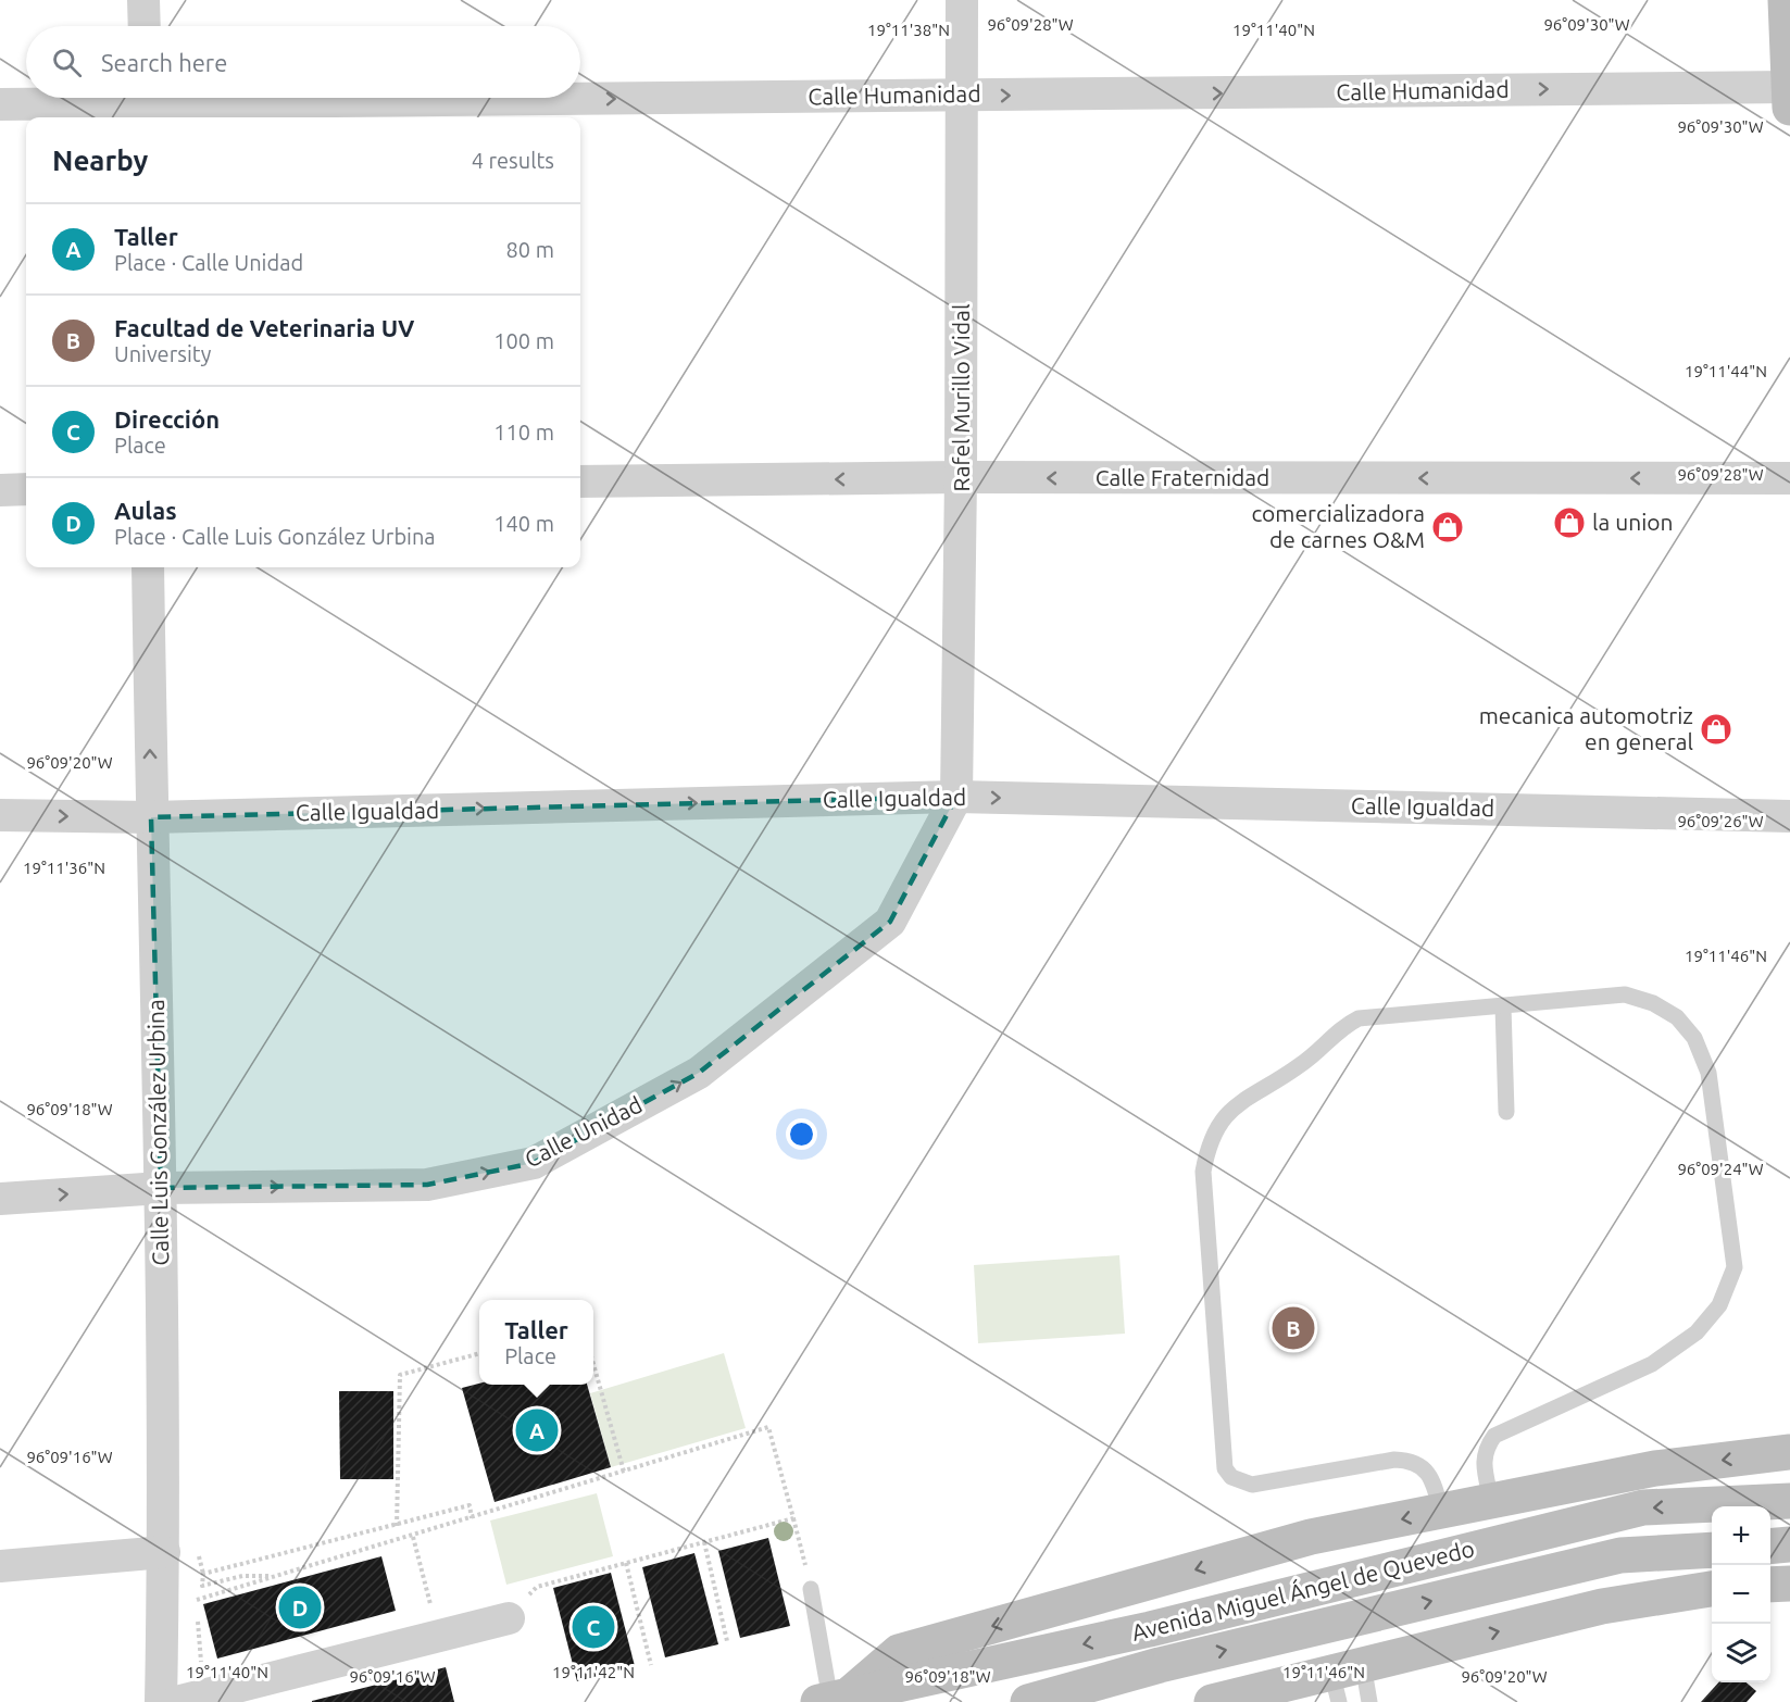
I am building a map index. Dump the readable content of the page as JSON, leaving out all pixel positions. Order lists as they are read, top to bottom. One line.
{"streets":{"main road":["Avenida Miguel Ángel de Quevedo"],"street":["Calle Humanidad","Rafel Murillo Vidal","Calle Fraternidad","Calle Igualdad","Calle Luis González Urbina","Calle Unidad"]},"crossings":[["Calle Humanidad","Rafel Murillo Vidal"],["Rafel Murillo Vidal","Calle Fraternidad"],["Rafel Murillo Vidal","Calle Igualdad"],["Rafel Murillo Vidal","Calle Unidad"],["Calle Igualdad","Calle Luis González Urbina"],["Calle Igualdad","Calle Unidad"],["Calle Luis González Urbina","Calle Unidad"]],"one_way":["Calle Humanidad","Calle Fraternidad","Calle Igualdad","Calle Unidad"],"places":{"shop":["la union","comercializadora de carnes O&M","mecanica automotriz en general"]},"page":{"search":"Search here","heading":["Nearby","4 results"],"list":[{"mark":"A","name":"Taller","note":"Place · Calle Unidad","value":"80 m"},{"mark":"B","name":"Facultad de Veterinaria UV","note":"University","value":"100 m"},{"mark":"C","name":"Dirección","note":"Place","value":"110 m"},{"mark":"D","name":"Aulas","note":"Place · Calle Luis González Urbina","value":"140 m"}],"popup":["Taller","Place"],"pins":["B","A","D","C"],"map_buttons":["+","−"]},"coordinates":["96°09'30\"W","96°09'28\"W","19°11'38\"N","19°11'40\"N","19°11'44\"N","96°09'20\"W","96°09'26\"W","19°11'36\"N","19°11'46\"N","96°09'18\"W","96°09'24\"W","96°09'16\"W","19°11'42\"N"]}
